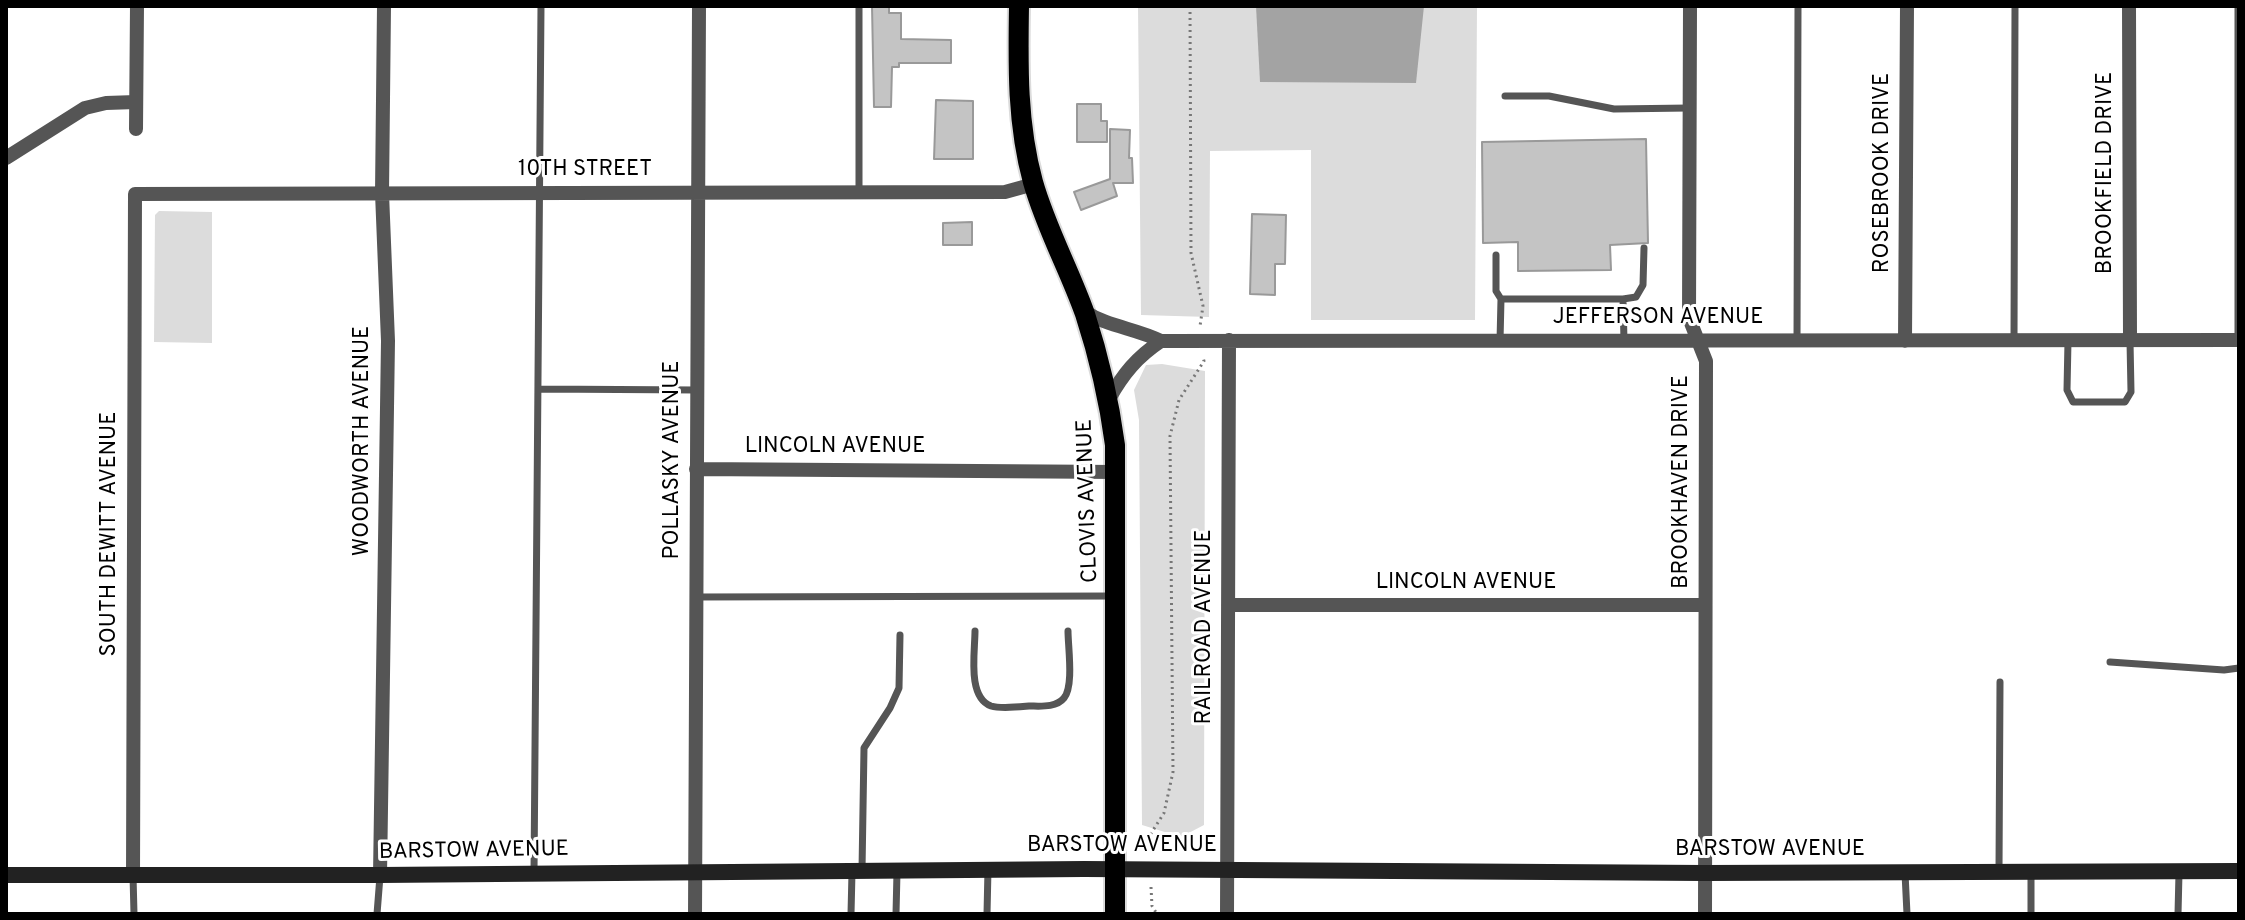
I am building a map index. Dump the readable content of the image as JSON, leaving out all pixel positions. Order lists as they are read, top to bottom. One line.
{"streets":{"main road":["CLOVIS AVENUE","BARSTOW AVENUE"],"street":["10TH STREET","ROSEBROOK DRIVE","BROOKFIELD DRIVE","JEFFERSON AVENUE","WOODWORTH AVENUE","LINCOLN AVENUE","POLLASKY AVENUE","BROOKHAVEN DRIVE","SOUTH DEWITT AVENUE","RAILROAD AVENUE"]},"crossings":[["10TH STREET","WOODWORTH AVENUE"],["10TH STREET","POLLASKY AVENUE"],["10TH STREET","CLOVIS AVENUE"],["10TH STREET","SOUTH DEWITT AVENUE"],["ROSEBROOK DRIVE","JEFFERSON AVENUE"],["BROOKFIELD DRIVE","JEFFERSON AVENUE"],["JEFFERSON AVENUE","BROOKHAVEN DRIVE"],["JEFFERSON AVENUE","CLOVIS AVENUE"],["JEFFERSON AVENUE","RAILROAD AVENUE"],["WOODWORTH AVENUE","BARSTOW AVENUE"],["LINCOLN AVENUE","POLLASKY AVENUE"],["LINCOLN AVENUE","BROOKHAVEN DRIVE"],["LINCOLN AVENUE","CLOVIS AVENUE"],["LINCOLN AVENUE","RAILROAD AVENUE"],["POLLASKY AVENUE","BARSTOW AVENUE"],["BROOKHAVEN DRIVE","BARSTOW AVENUE"],["CLOVIS AVENUE","BARSTOW AVENUE"],["SOUTH DEWITT AVENUE","BARSTOW AVENUE"],["RAILROAD AVENUE","BARSTOW AVENUE"]]}
